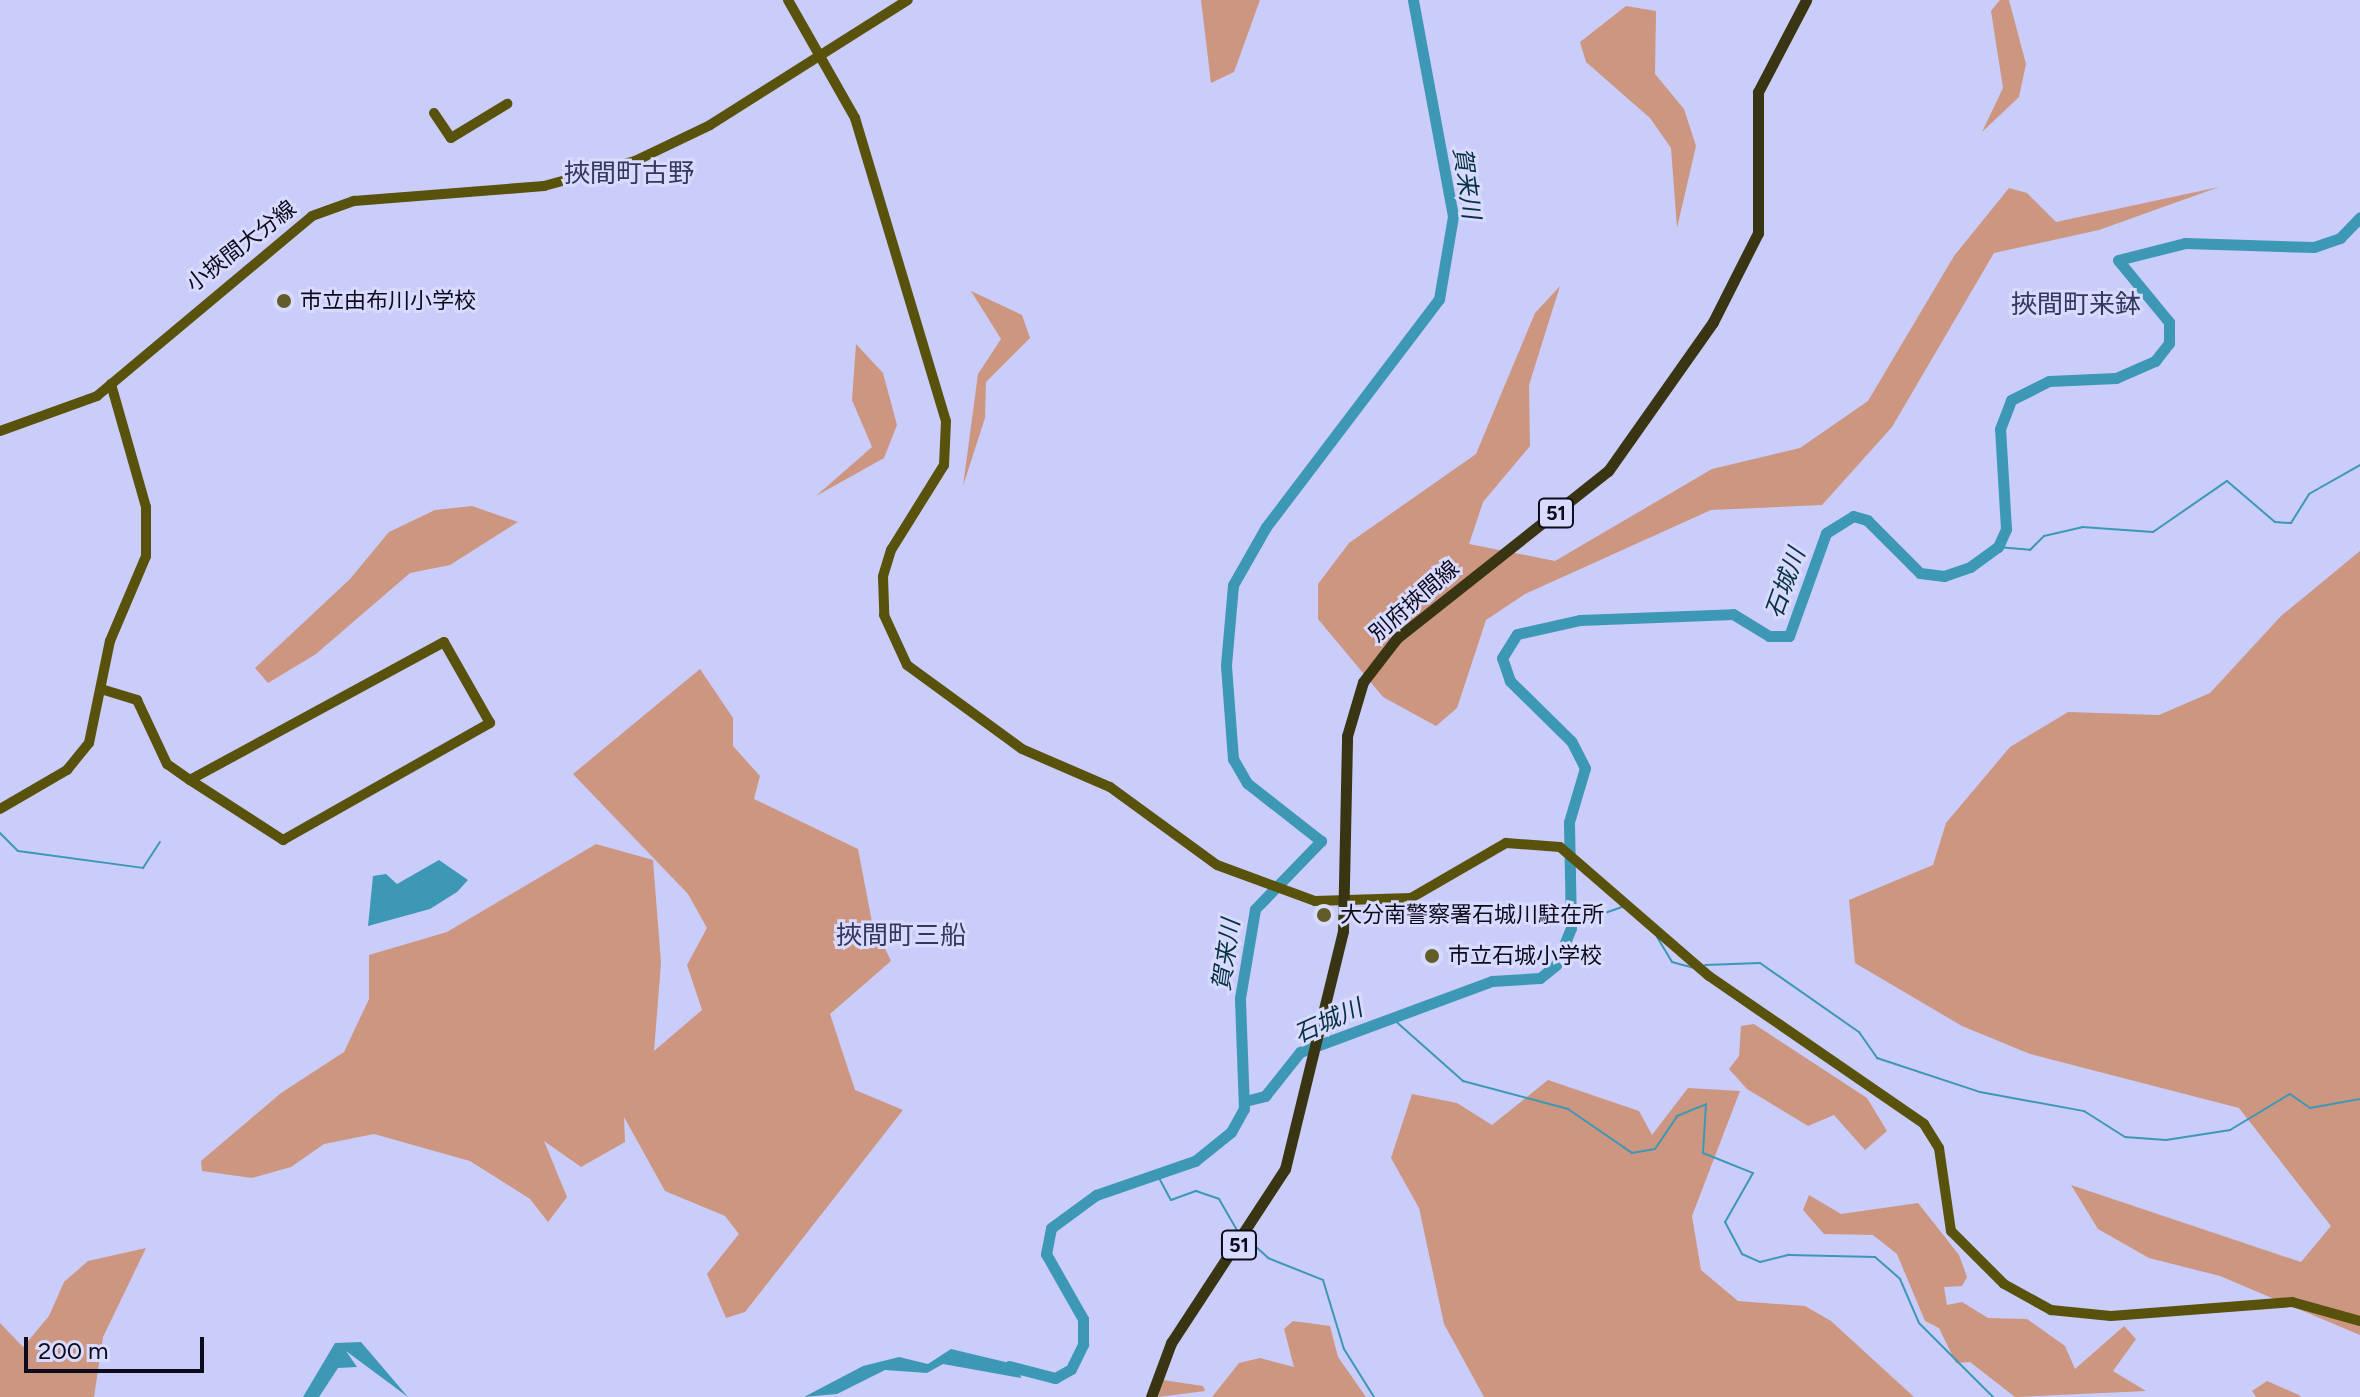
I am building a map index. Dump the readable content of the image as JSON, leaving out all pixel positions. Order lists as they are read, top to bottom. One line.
{"streets":{"main road":["51","別府挾間線"],"street":["小挾間大分線"]},"districts":["挾間町古野","挾間町来鉢","挾間町三船"],"water":["賀来川","石城川"],"places":["市立由布川小学校","大分南警察署石城川駐在所","市立石城小学校"],"scale_bar":"200 m"}
